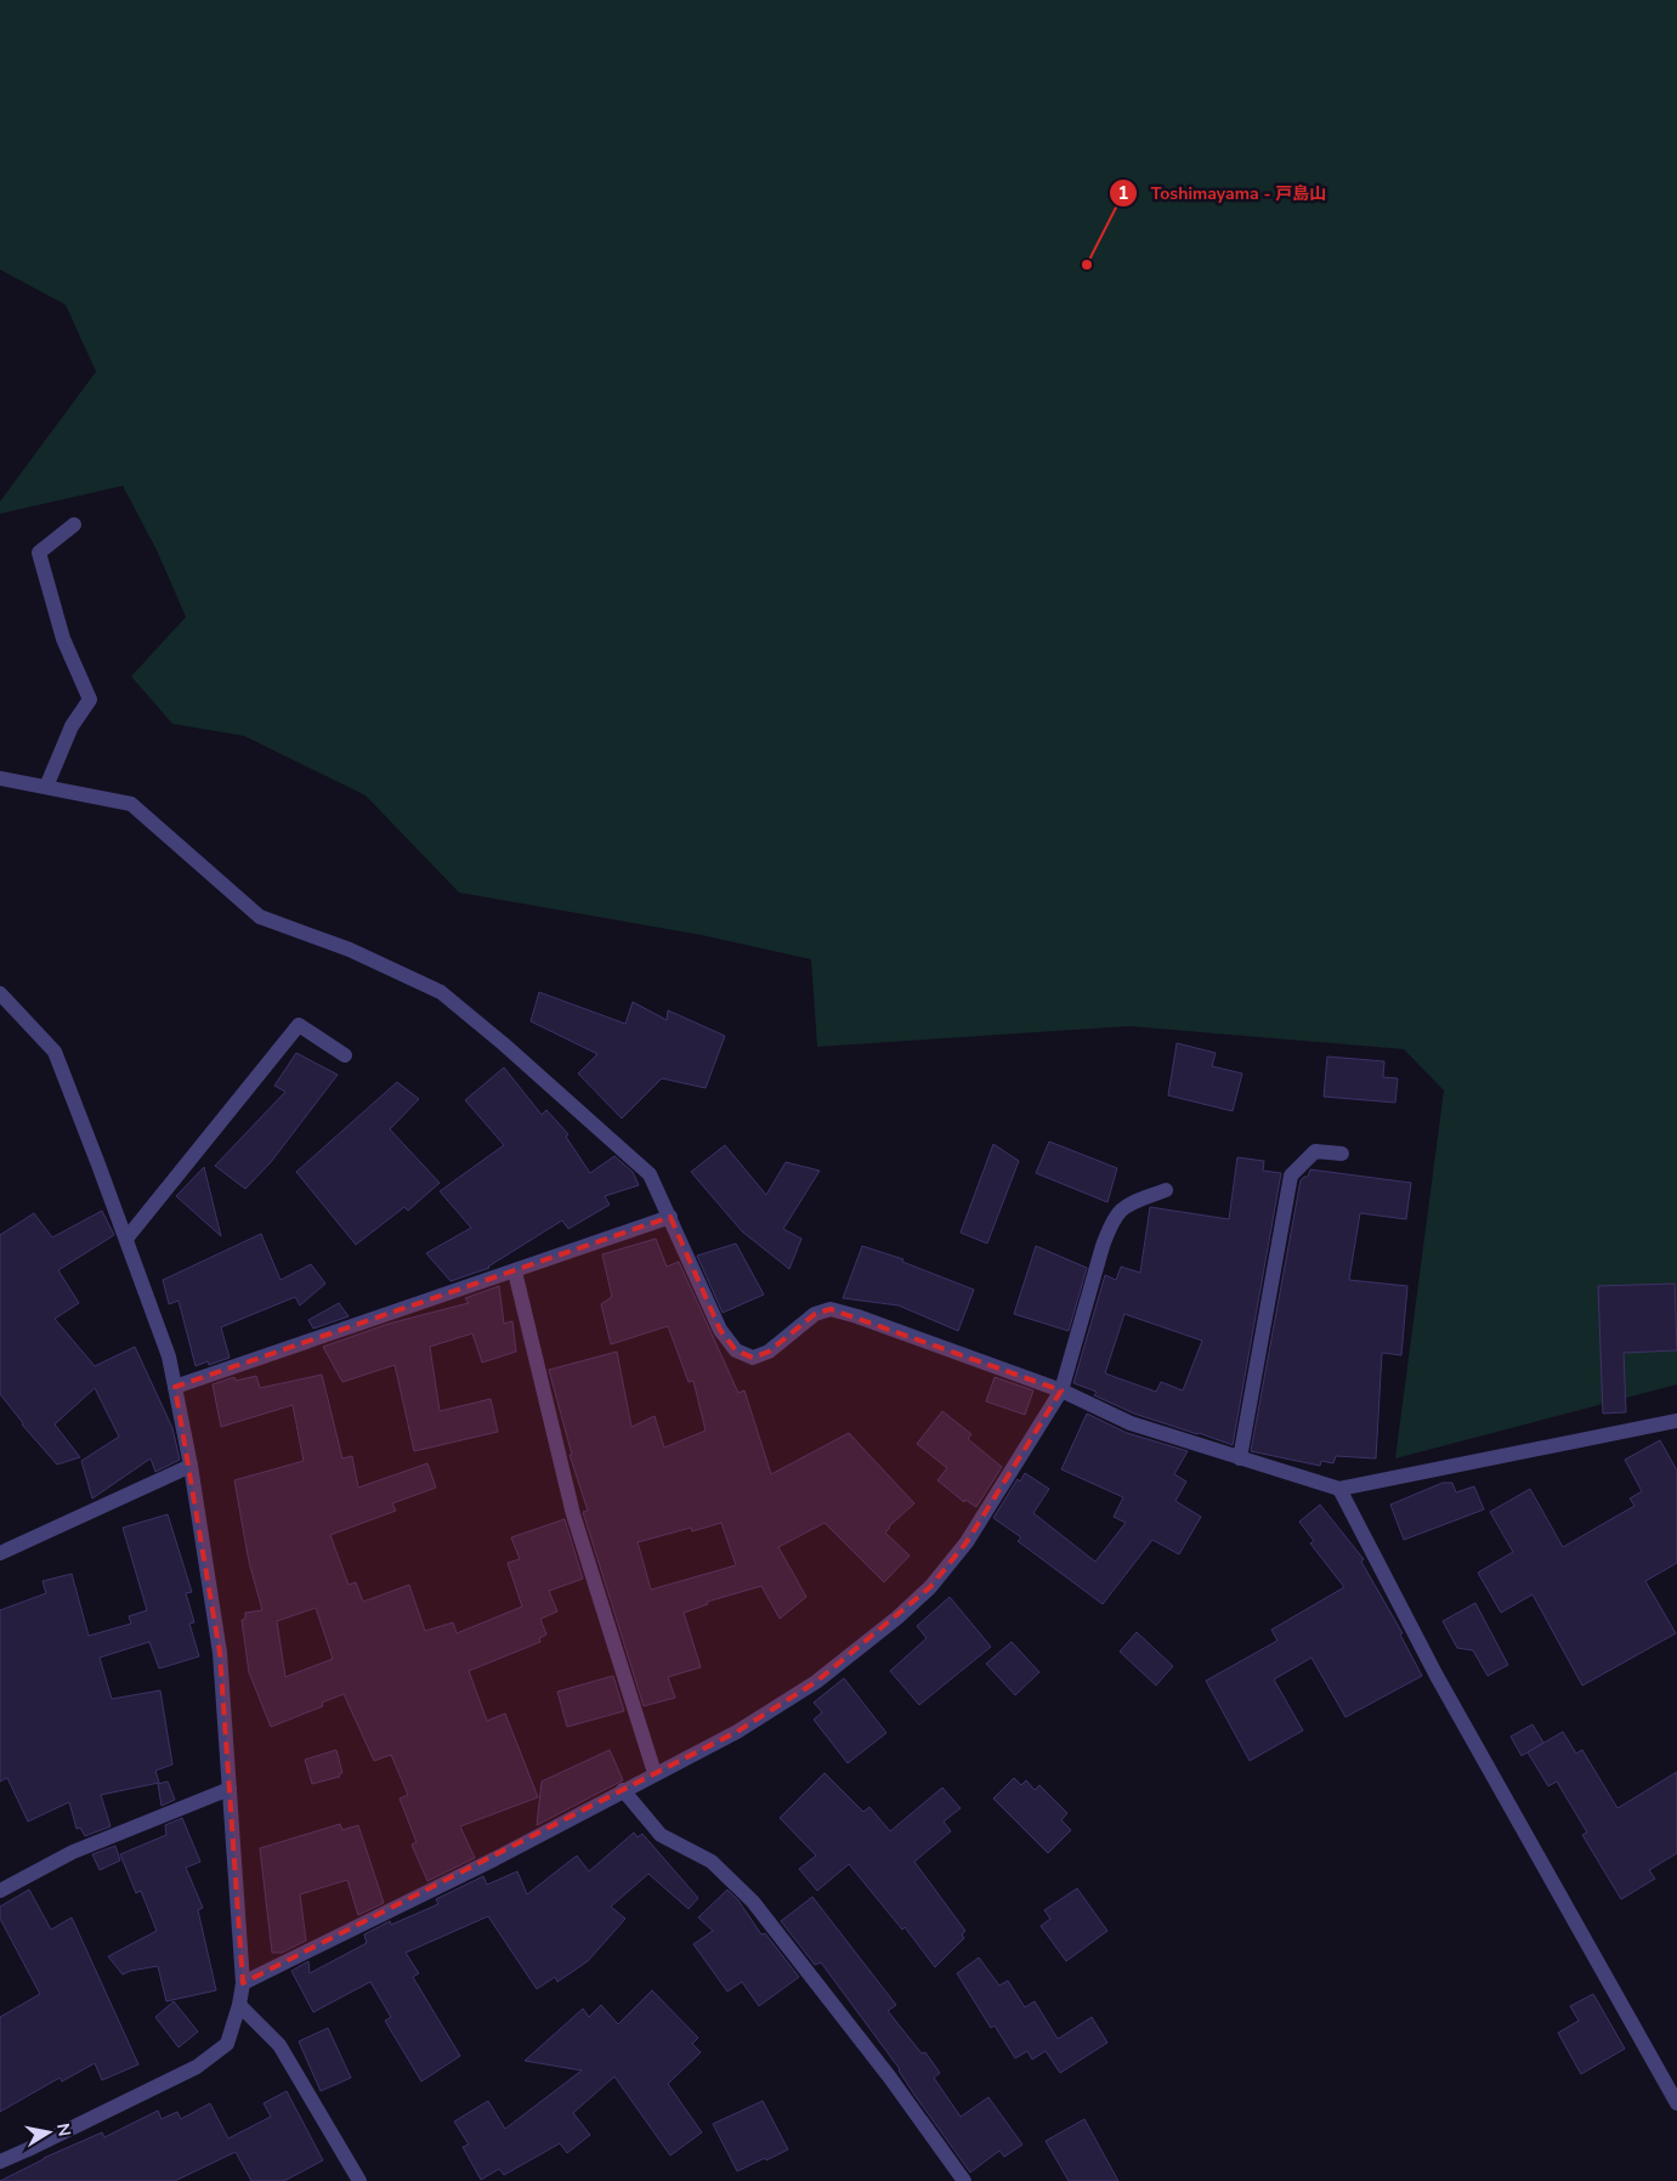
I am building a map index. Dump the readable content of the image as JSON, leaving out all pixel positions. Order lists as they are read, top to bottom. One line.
{"places":["Toshimayama - 戸島山"],"north":"right"}
